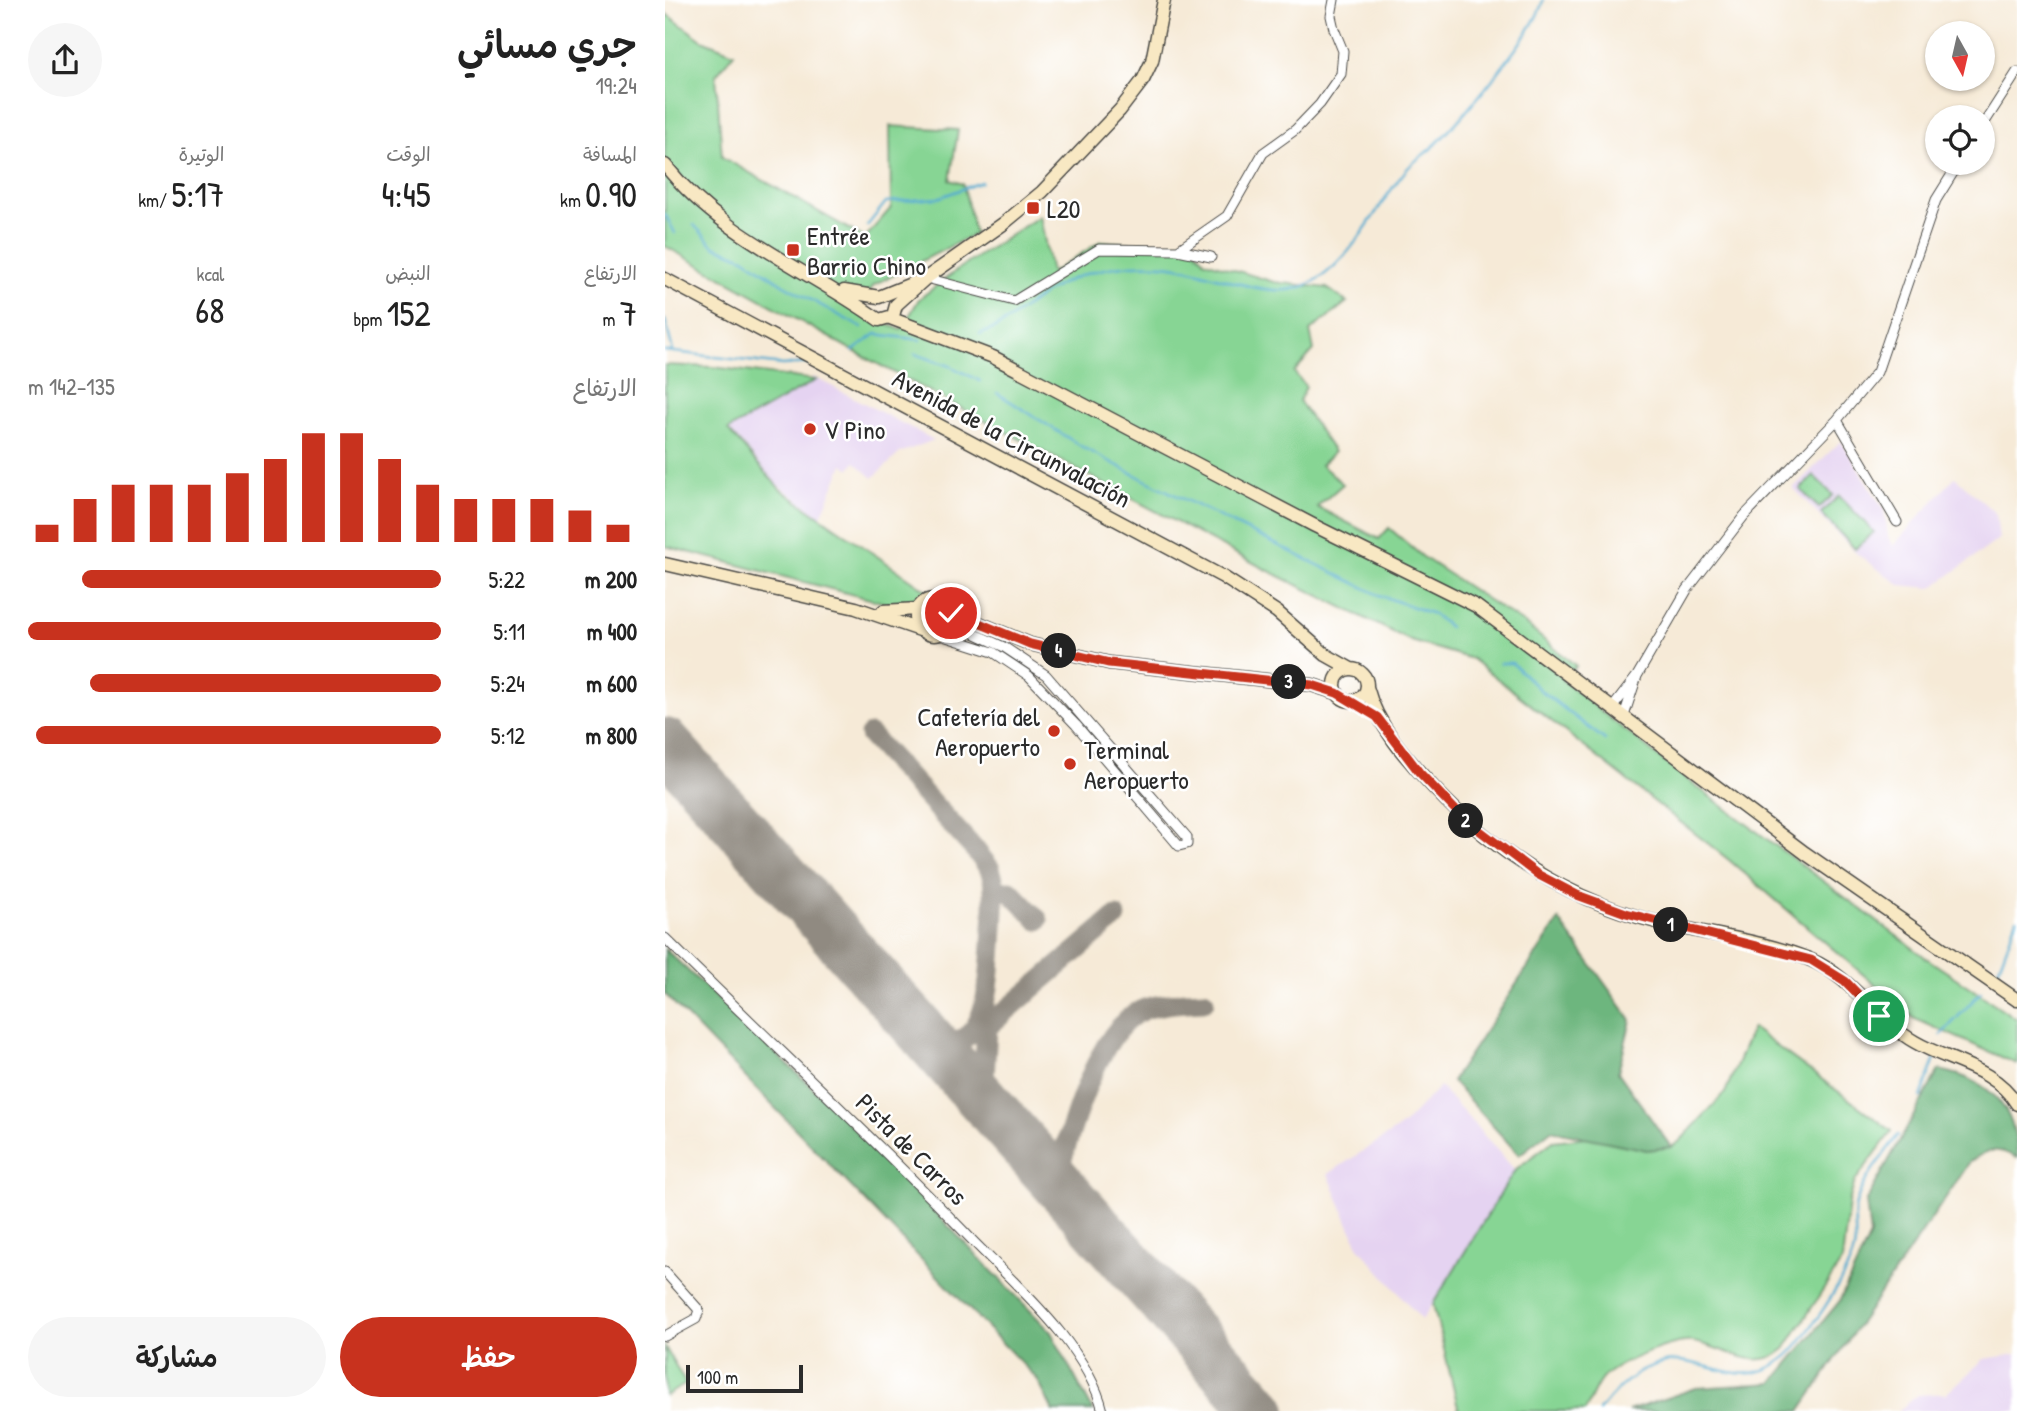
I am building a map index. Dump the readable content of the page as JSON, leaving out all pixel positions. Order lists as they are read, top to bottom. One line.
{"streets":{"main road":["Avenida de la Circunvalación"],"street":["Pista de Carros"]},"places":{"transit":["L20","Entrée Barrio Chino"],"other":["V Pino","Cafetería del Aeropuerto","Terminal Aeropuerto"]},"scale_bar":"100 m","north":"bottom","page":{"heading":["جري مسائي","19:24"],"stats":[["المسافة","0.90 km"],["الوقت","4:45"],["الوتيرة","5:17 /km"],["الارتفاع","7 m"],["النبض","152 bpm"],["kcal","68"]],"chart":["الارتفاع","135–142 m"],"list":[{"name":"200 m","note":"5:22"},{"name":"400 m","note":"5:11"},{"name":"600 m","note":"5:24"},{"name":"800 m","note":"5:12"}],"pins":["4","3","2","1"],"buttons":["حفظ","مشاركة"],"scale":"100 m"}}
